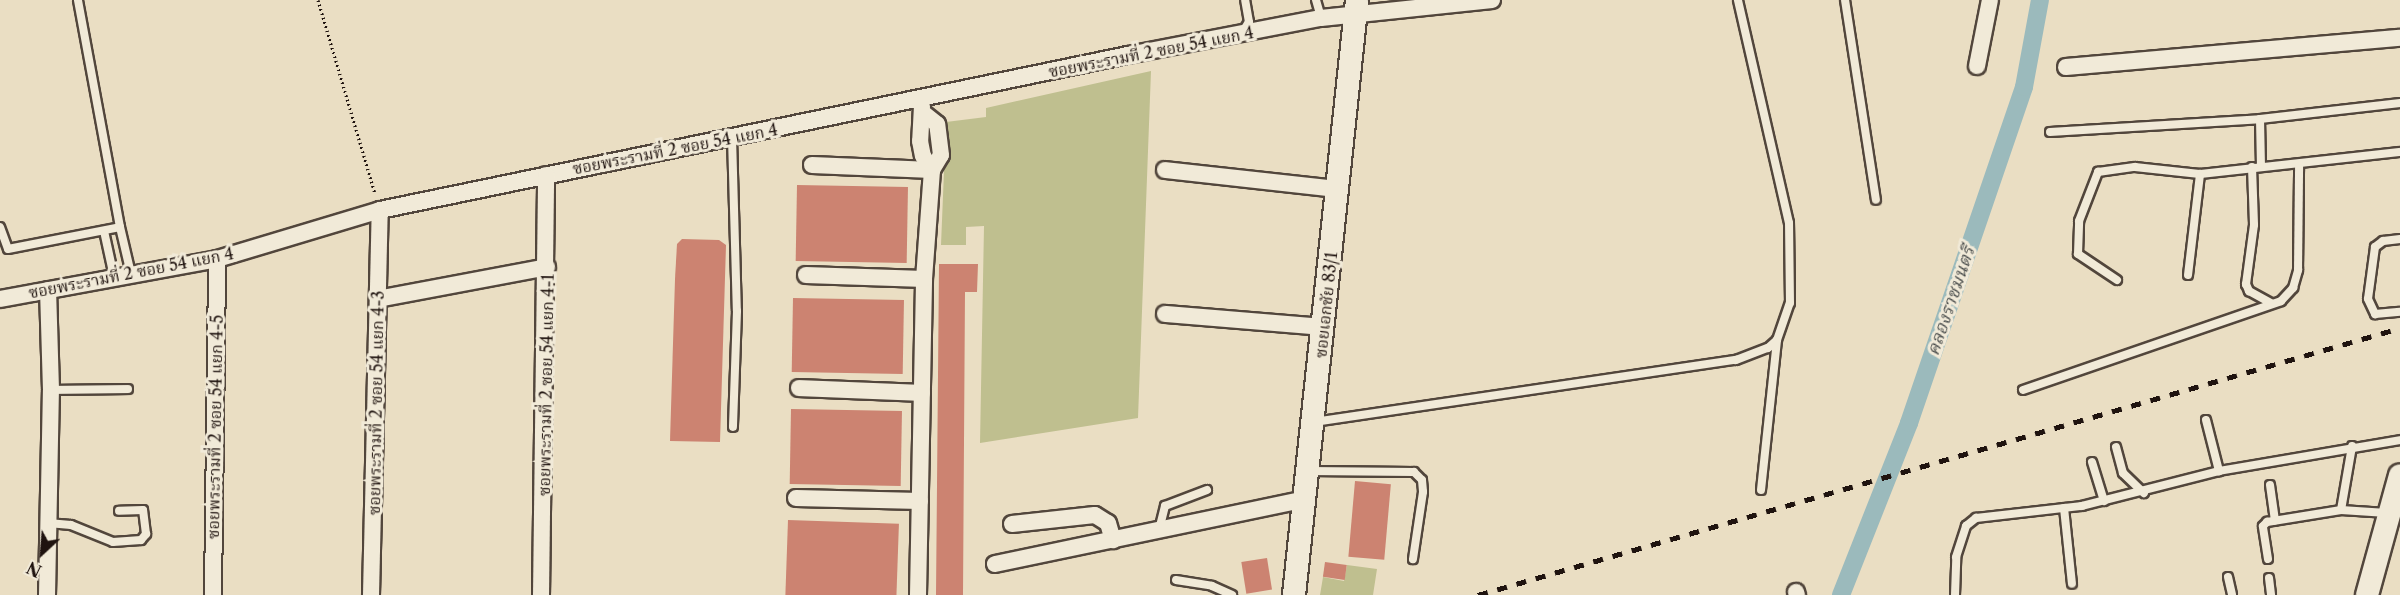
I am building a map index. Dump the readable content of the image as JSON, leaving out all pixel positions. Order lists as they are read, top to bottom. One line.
{"streets":{"street":["ซอยพระรามที่ 2 ซอย 54 แยก 4","ซอยเอกชัย 83/1","ซอยพระรามที่ 2 ซอย 54 แยก 4-1","ซอยพระรามที่ 2 ซอย 54 แยก 4-3","ซอยพระรามที่ 2 ซอย 54 แยก 4-5"]},"crossings":[["ซอยพระรามที่ 2 ซอย 54 แยก 4","ซอยเอกชัย 83/1"],["ซอยพระรามที่ 2 ซอย 54 แยก 4","ซอยพระรามที่ 2 ซอย 54 แยก 4-1"],["ซอยพระรามที่ 2 ซอย 54 แยก 4","ซอยพระรามที่ 2 ซอย 54 แยก 4-3"],["ซอยพระรามที่ 2 ซอย 54 แยก 4","ซอยพระรามที่ 2 ซอย 54 แยก 4-5"]],"water":["คลองราชมนตรี"],"north":"bottom left"}
